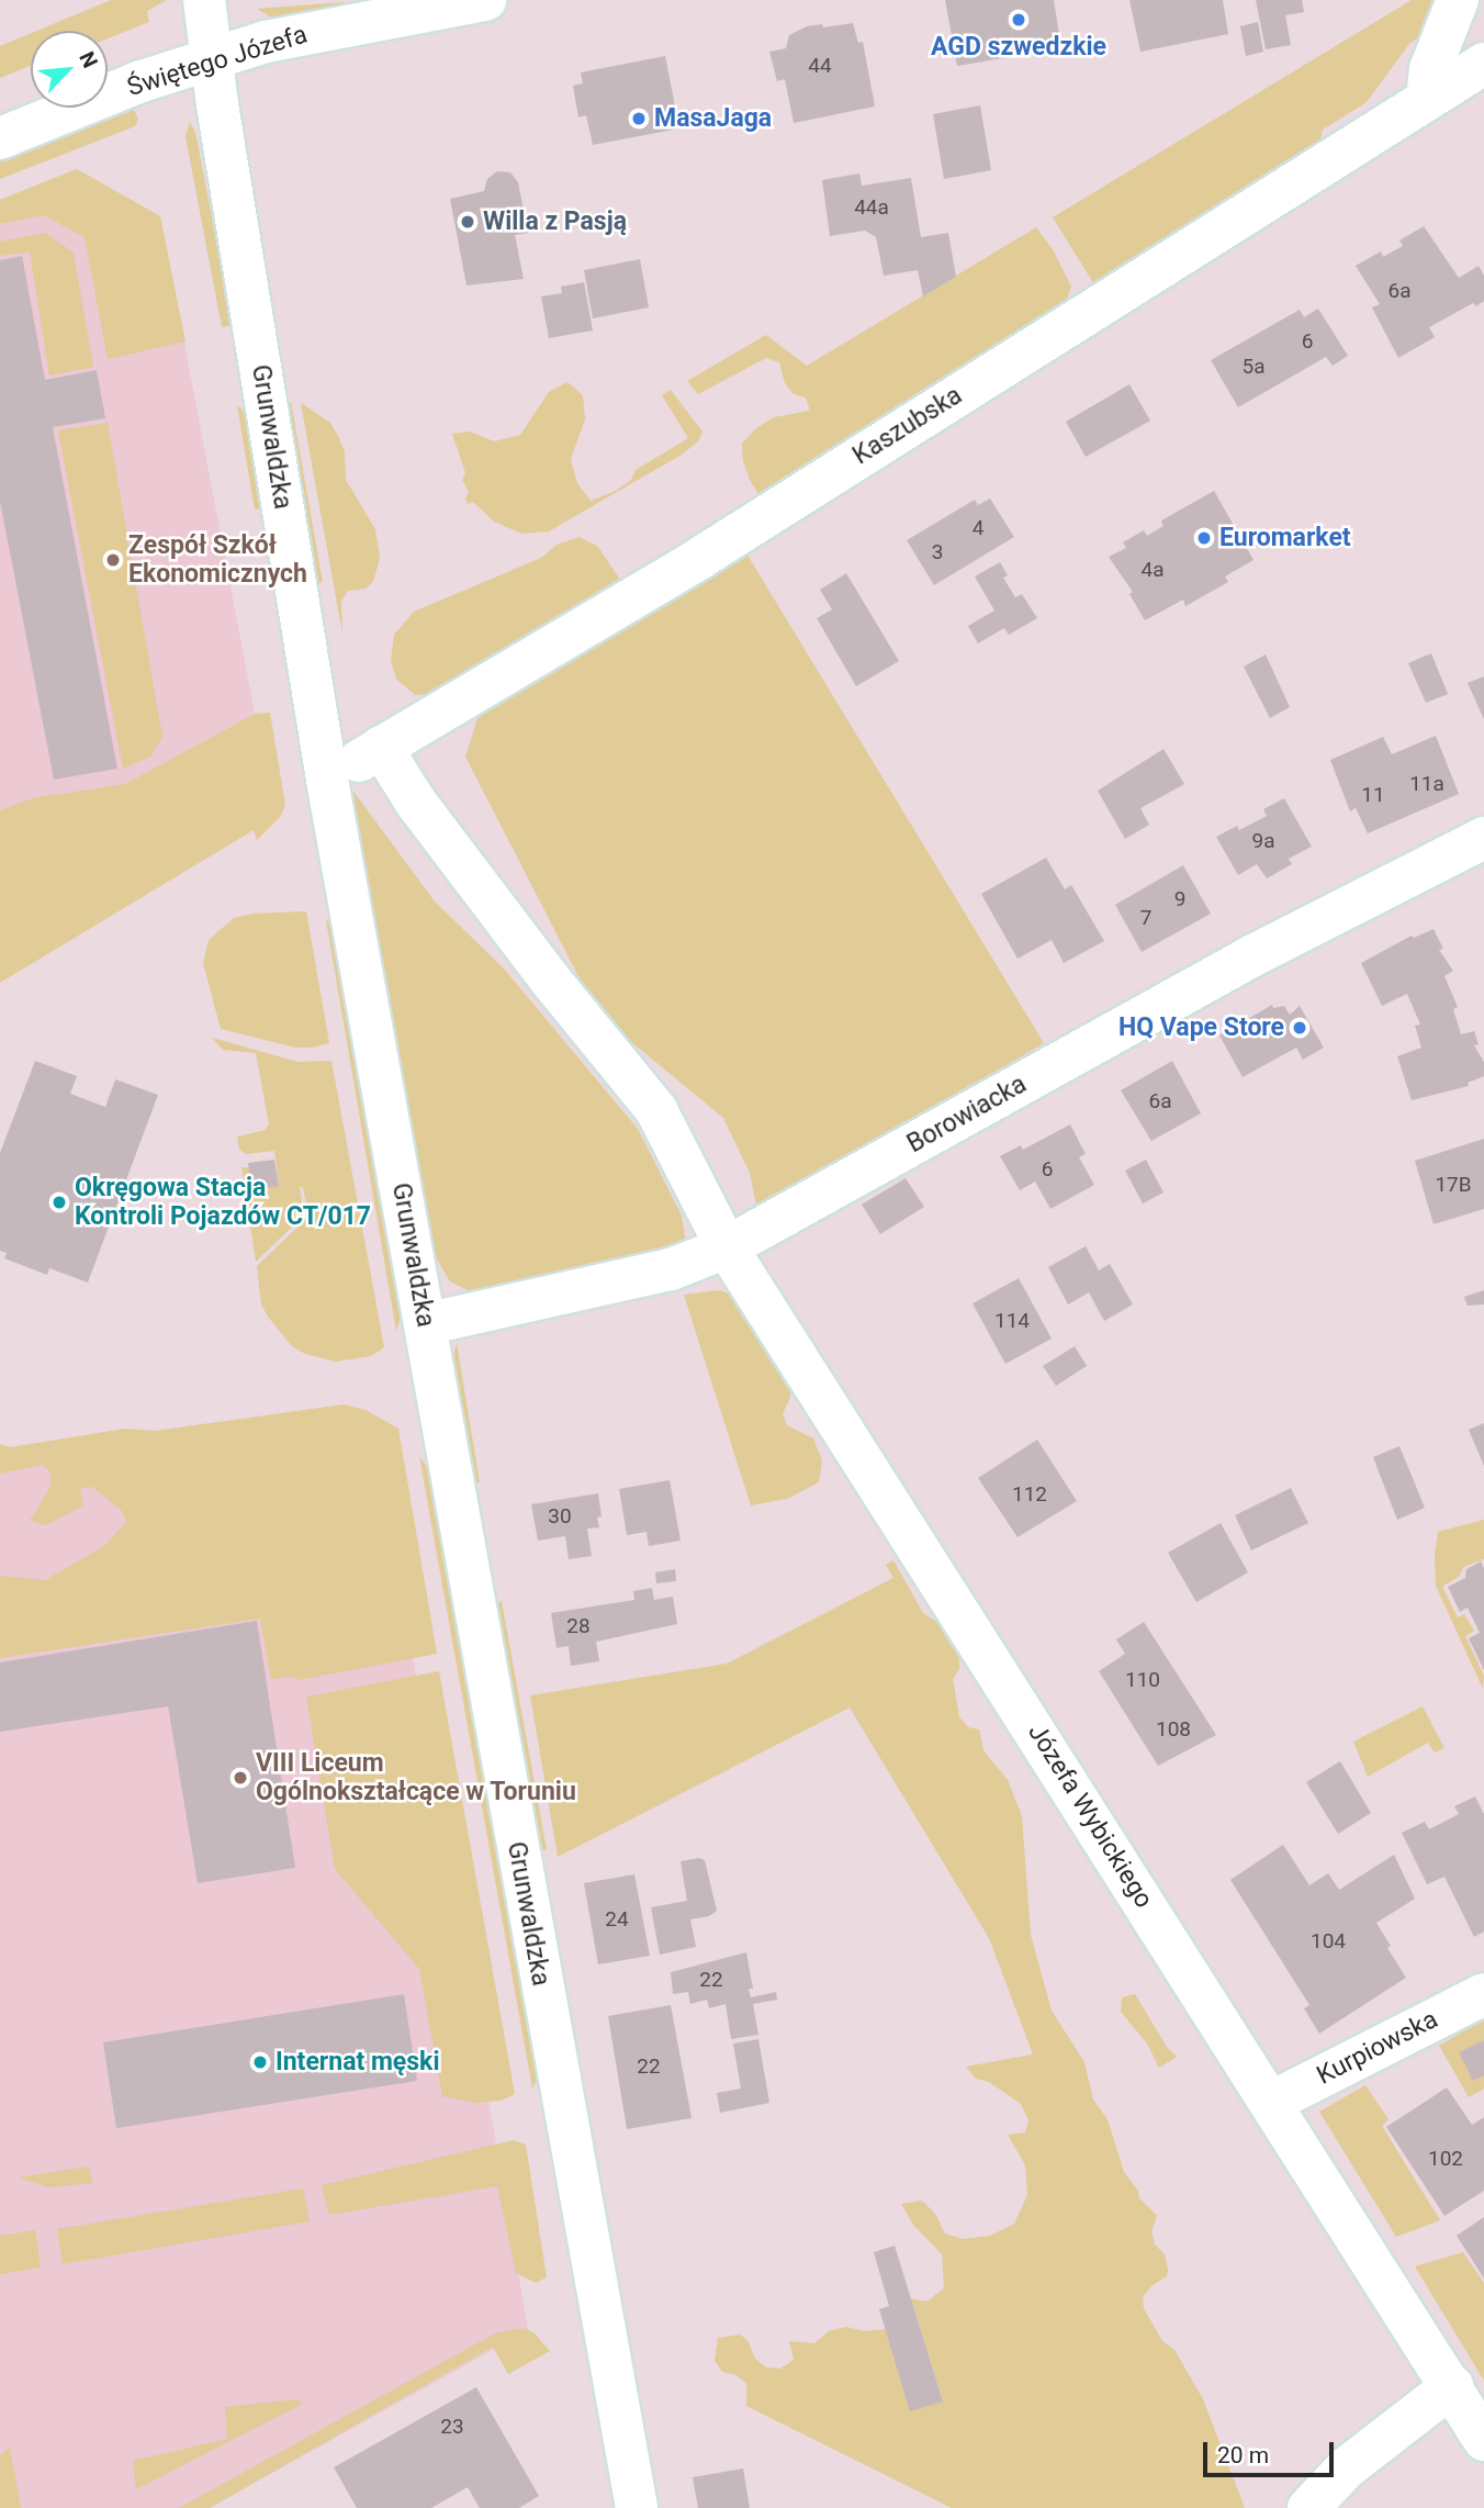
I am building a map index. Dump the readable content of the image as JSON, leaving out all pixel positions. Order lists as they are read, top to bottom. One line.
{"streets":{"street":["Świętego Józefa","Kaszubska","Grunwaldzka","Borowiacka","Józefa Wybickiego","Kurpiowska"]},"crossings":[["Świętego Józefa","Grunwaldzka"],["Kaszubska","Grunwaldzka"],["Kaszubska","Józefa Wybickiego"],["Grunwaldzka","Borowiacka"],["Borowiacka","Józefa Wybickiego"],["Józefa Wybickiego","Kurpiowska"]],"places":["AGD szwedzkie","MasaJaga","Willa z Pasją","Euromarket","Zespół Szkół Ekonomicznych","HQ Vape Store","Okręgowa Stacja Kontroli Pojazdów CT/017","VIII Liceum Ogólnokształcące w Toruniu","Internat męski"],"house_numbers":["44","44a","6a","6","5a","4","3","4a","11a","11","9a","9","7","6a","6","17B","114","112","30","28","110","108","24","104","22","22","102","23"],"scale_bar":"20 m","north":"top right"}
